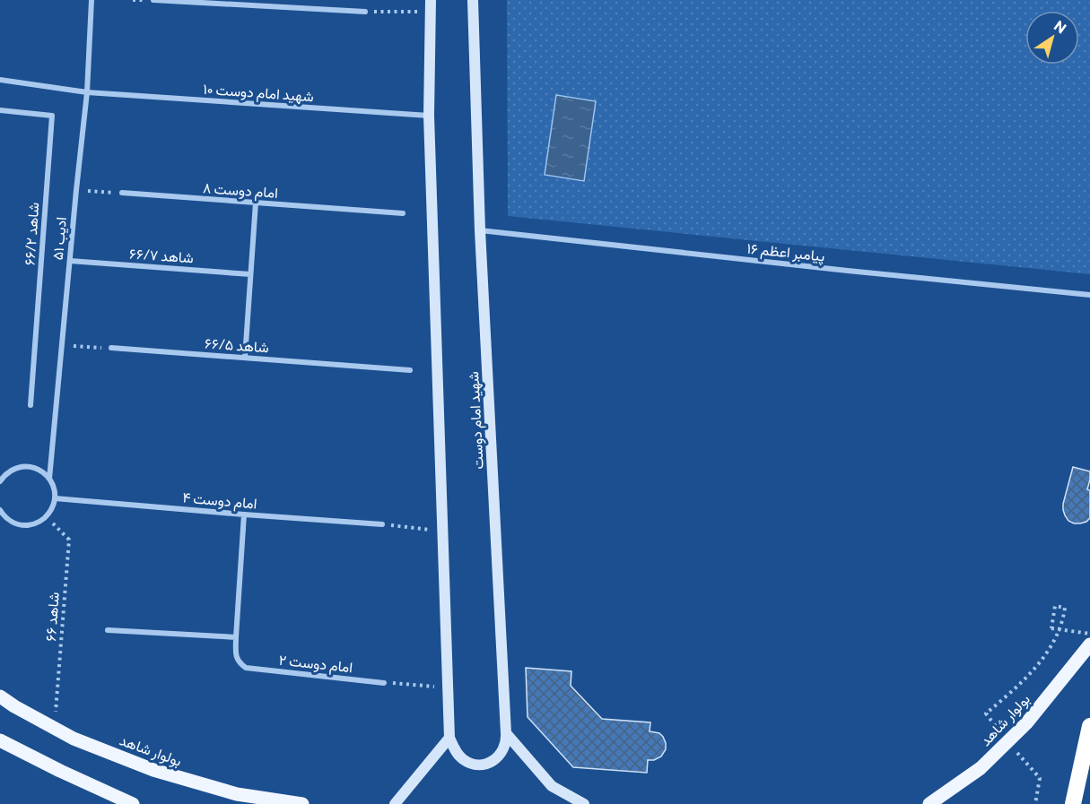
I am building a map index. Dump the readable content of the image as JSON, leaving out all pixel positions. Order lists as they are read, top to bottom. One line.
{"streets":{"main road":["شهید امام دوست","بولوار شاهد"],"street":["شهید امام دوست ۱۰","امام دوست ۸","شاهد ۶۶/۲","ادیب ۵۱","پیامبر اعظم ۱۶","شاهد ۶۶/۷","شاهد ۶۶/۵","امام دوست ۴","امام دوست ۲"],"path":["شاهد ۶۶"]},"crossings":[["شهید امام دوست ۱۰","ادیب ۵۱"],["ادیب ۵۱","شاهد ۶۶/۷"],["پیامبر اعظم ۱۶","شهید امام دوست"],["شاهد ۶۶","بولوار شاهد"]],"north":"top right"}
